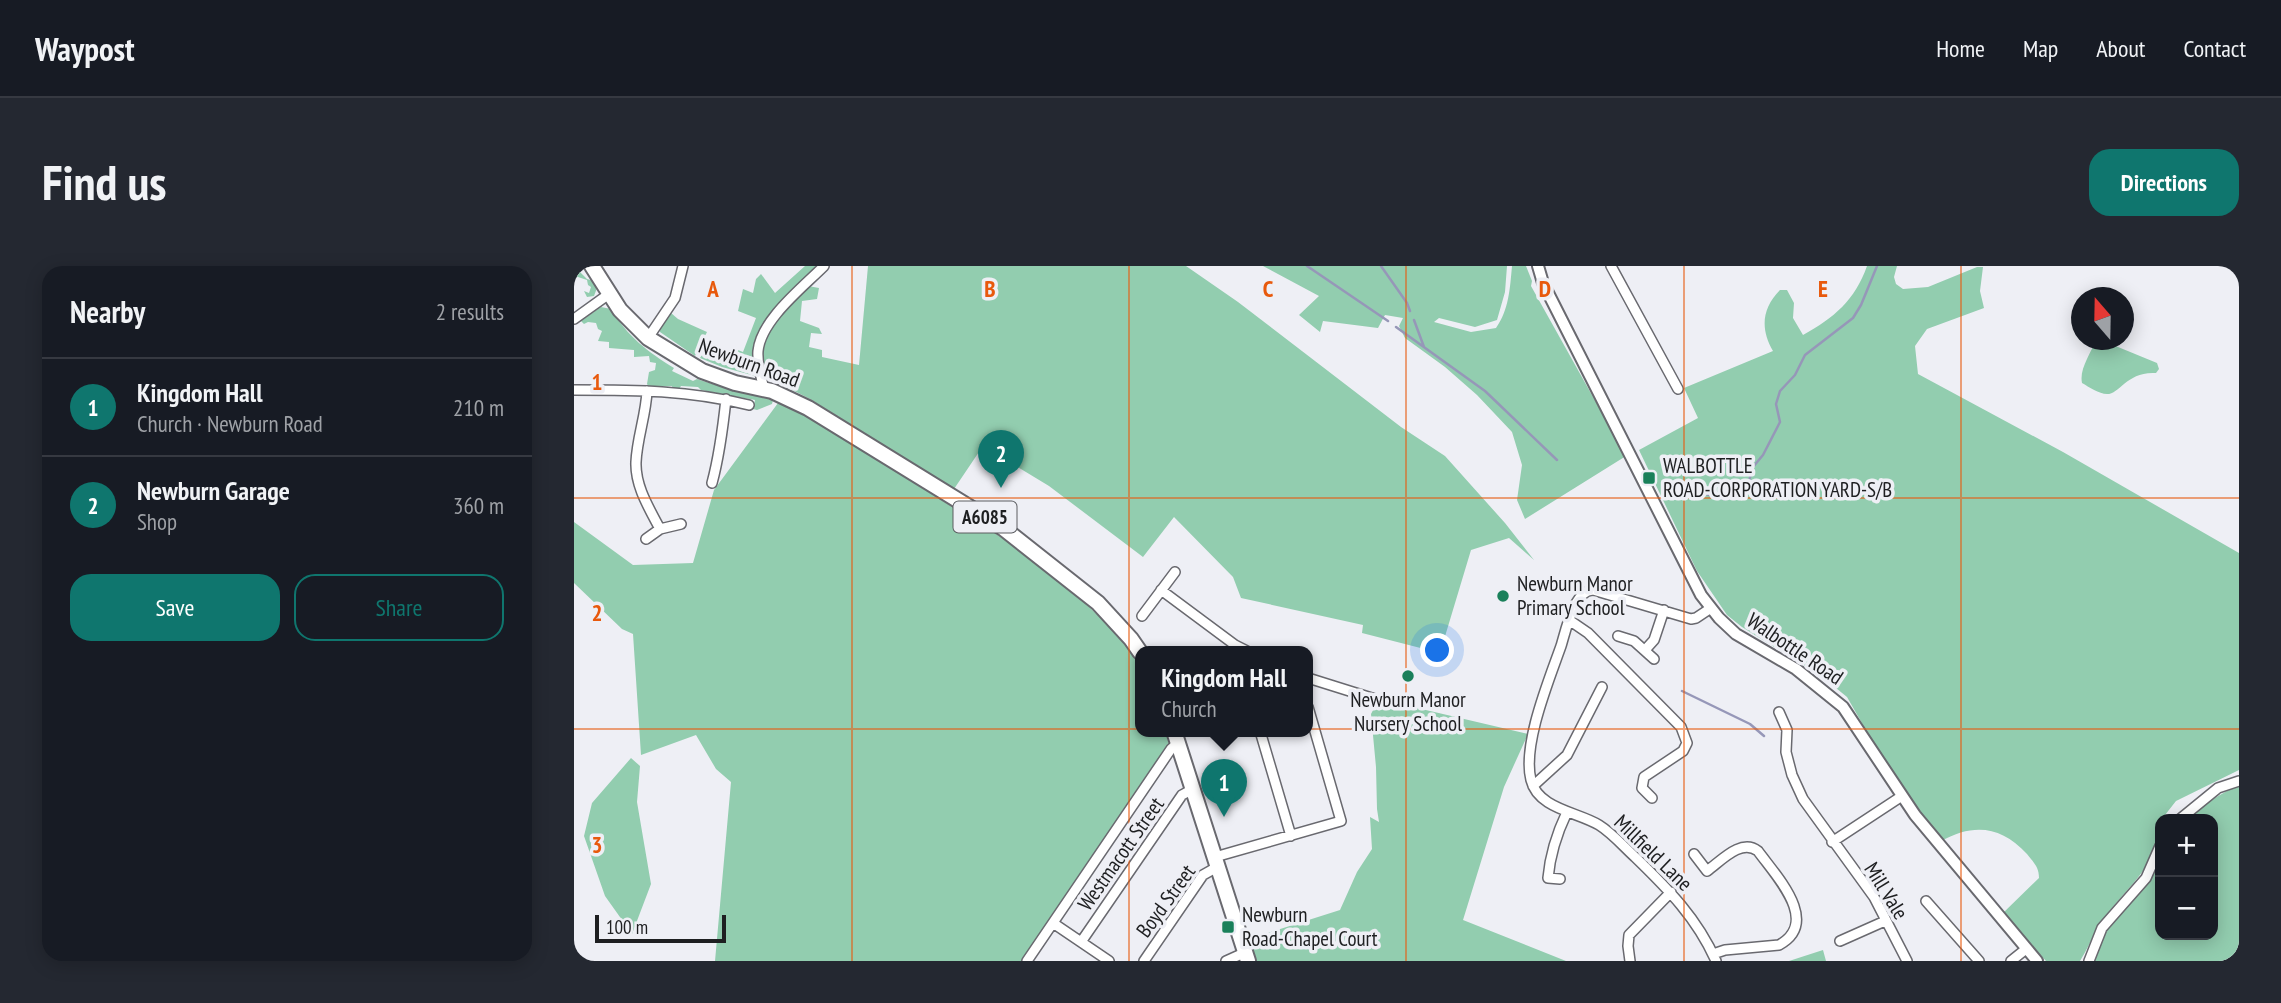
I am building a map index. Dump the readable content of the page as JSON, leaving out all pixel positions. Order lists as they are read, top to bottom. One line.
{"streets":{"main road":["Newburn Road","A6085"],"street":["Walbottle Road","Millfield Lane","Westmacott Street","Mill Vale","Boyd Street"]},"places":{"transit":["WALBOTTLE ROAD-CORPORATION YARD-S/B","Newburn Road-Chapel Court"],"other":["Newburn Manor Primary School","Newburn Manor Nursery School"]},"scale_bar":"100 m","north":"top","page":{"header":"Waypost","nav":["Home","Map","About","Contact"],"buttons":["Directions",["Save","Share"]],"title":"Find us","heading":["Nearby","2 results"],"list":[{"mark":"1","name":"Kingdom Hall","note":"Church · Newburn Road","value":"210 m"},{"mark":"2","name":"Newburn Garage","note":"Shop","value":"360 m"}],"pins":["2","1"],"popup":["Kingdom Hall","Church"],"map_buttons":["+","−"],"scale":"100 m"},"grid":{"columns":["A","B","C","D","E"],"rows":["1","2","3"]}}
